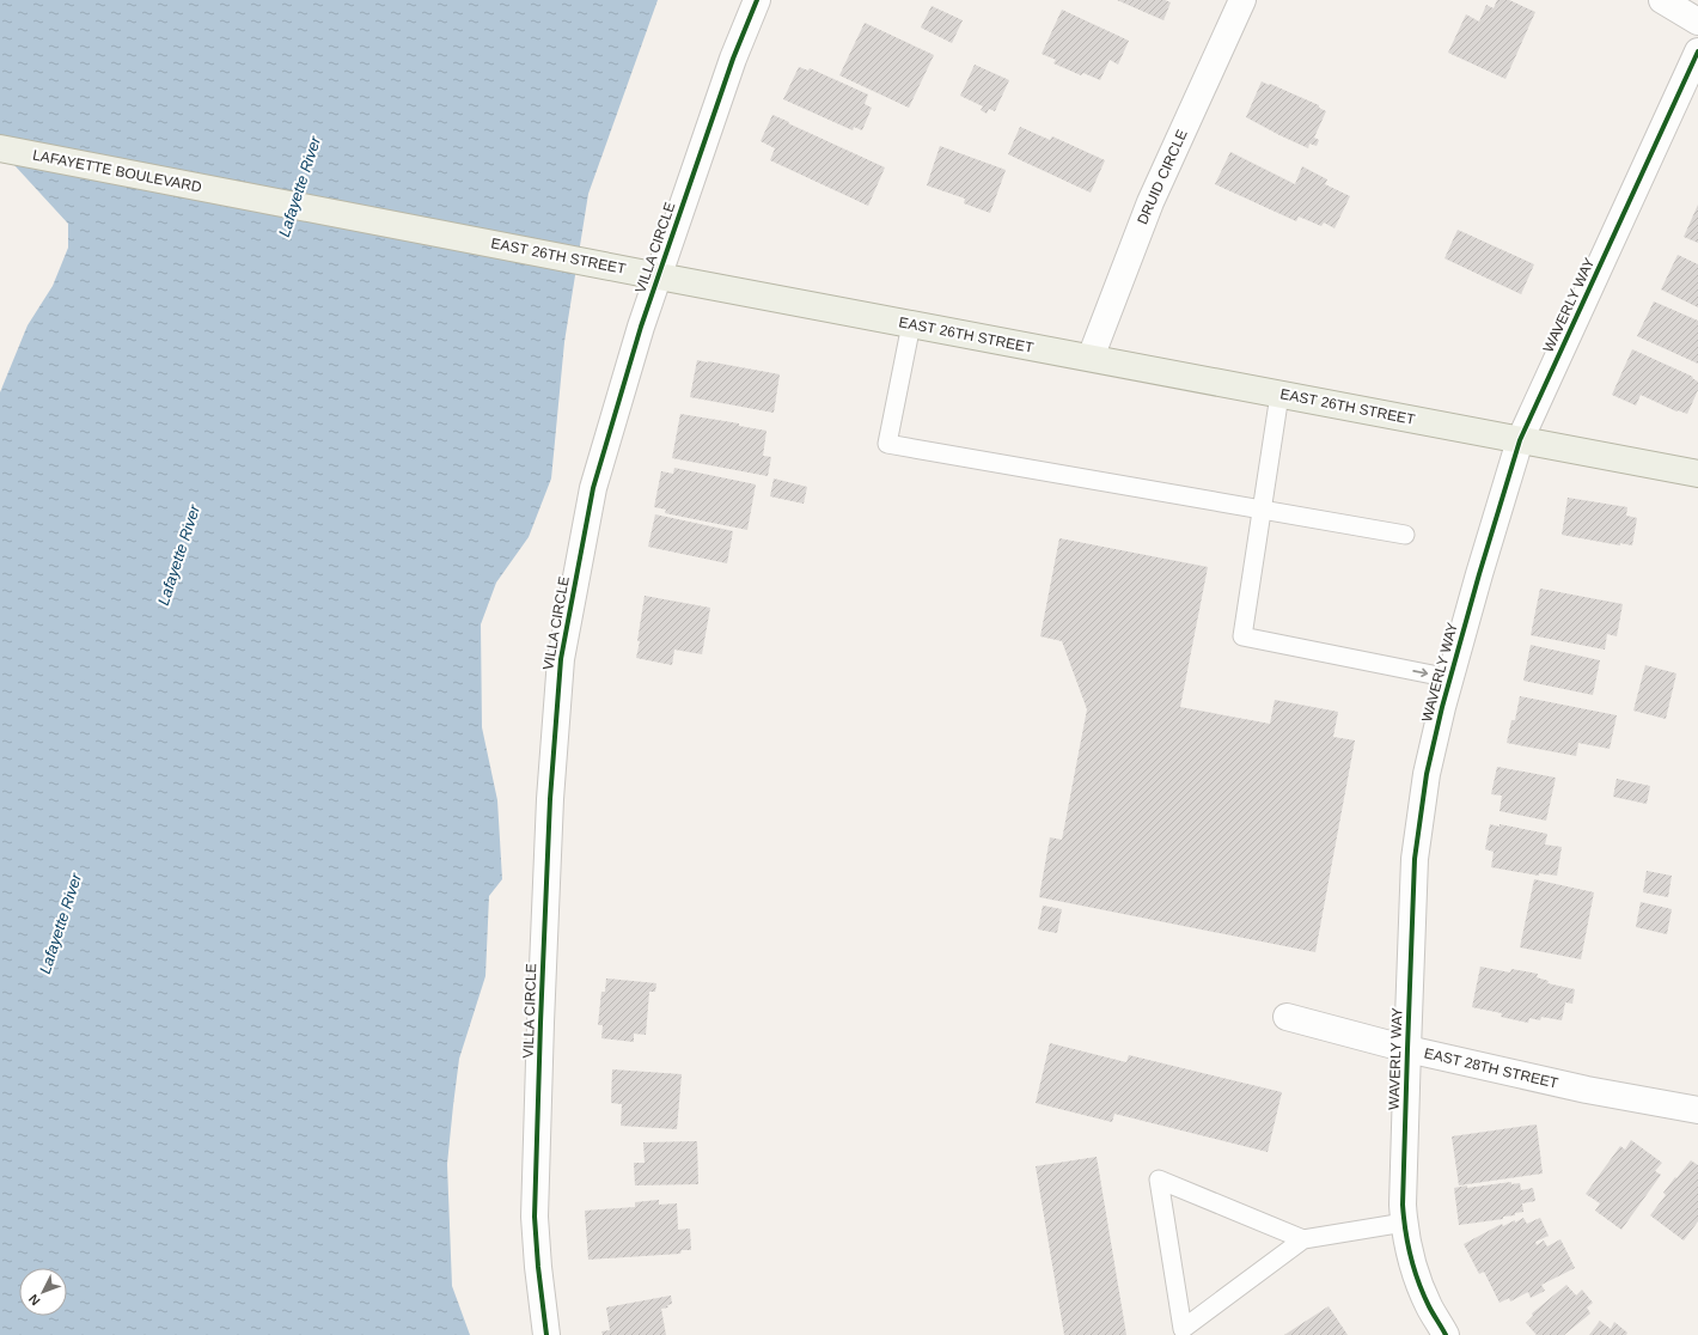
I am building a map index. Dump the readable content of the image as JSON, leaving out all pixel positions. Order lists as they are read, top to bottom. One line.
{"streets":{"main road":["LAFAYETTE BOULEVARD","EAST 26TH STREET"],"street":["DRUID CIRCLE","VILLA CIRCLE","WAVERLY WAY","EAST 28TH STREET"]},"crossings":[["LAFAYETTE BOULEVARD","EAST 26TH STREET"],["DRUID CIRCLE","EAST 26TH STREET"],["VILLA CIRCLE","EAST 26TH STREET"],["EAST 26TH STREET","WAVERLY WAY"],["WAVERLY WAY","EAST 28TH STREET"]],"water":["Lafayette River"],"north":"bottom left"}
